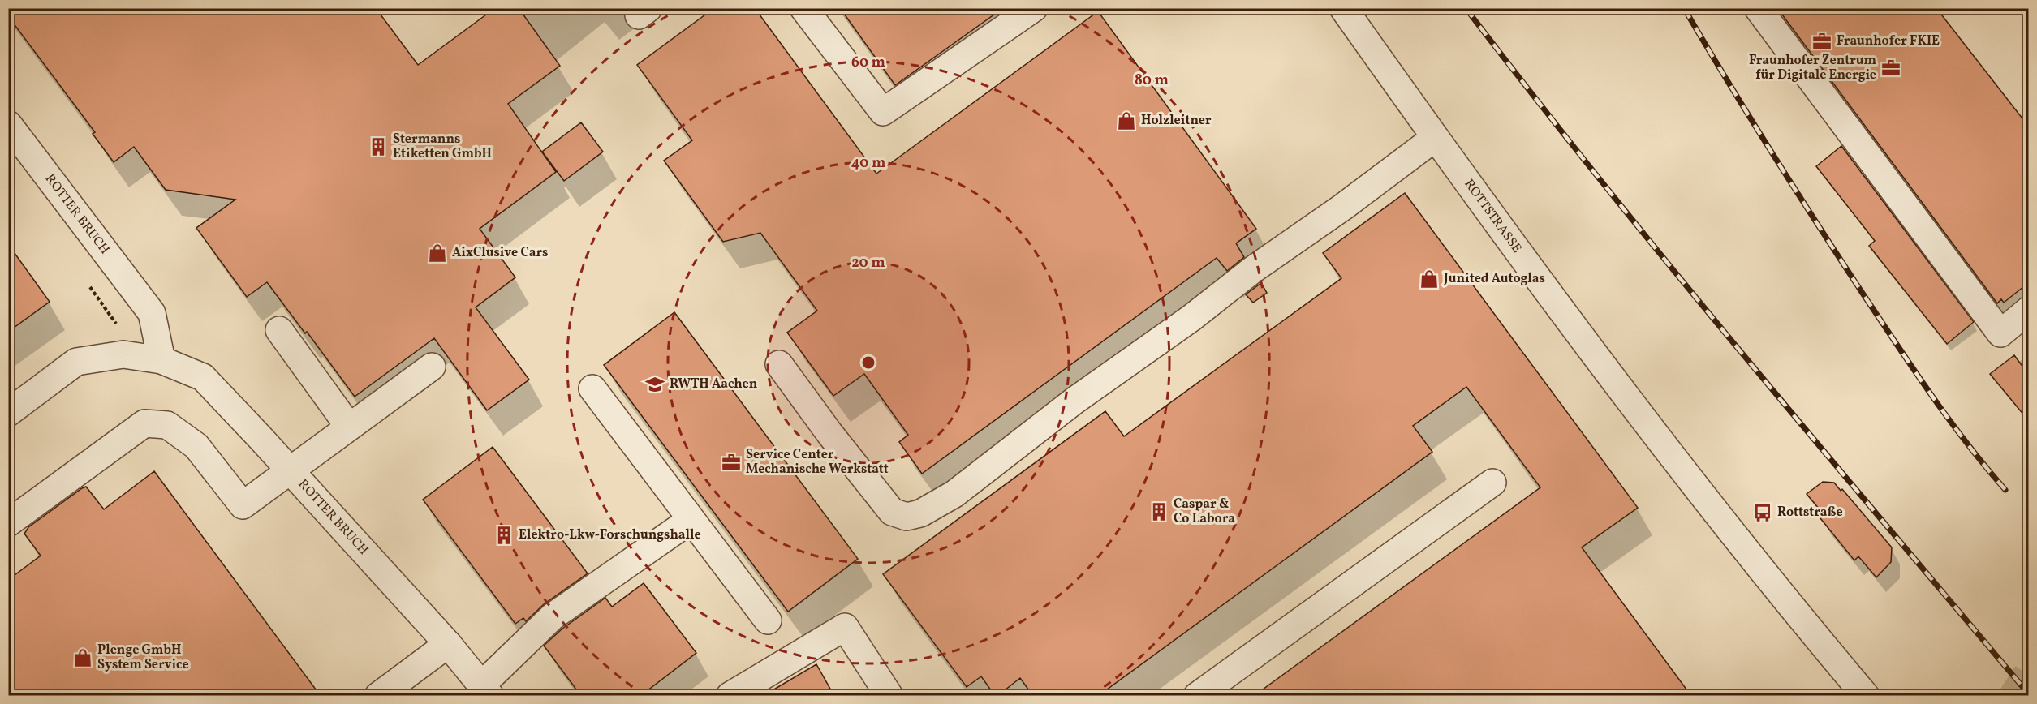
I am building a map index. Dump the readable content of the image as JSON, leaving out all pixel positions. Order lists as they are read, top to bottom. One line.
{"streets":{"street":["ROTTER BRUCH","ROTTSTRASSE"]},"places":{"office":["Fraunhofer FKIE","Fraunhofer Zentrum für Digitale Energie","Service Center Mechanische Werkstatt"],"shop":["Holzleitner","AixClusive Cars","Junited Autoglas","Plenge GmbH System Service"],"building":["Stermanns Etiketten GmbH","Caspar & Co Labora","Elektro-Lkw-Forschungshalle"],"school or university":["RWTH Aachen"],"bus stop":["Rottstraße"]},"rings":["60 m","80 m","40 m","20 m"]}
